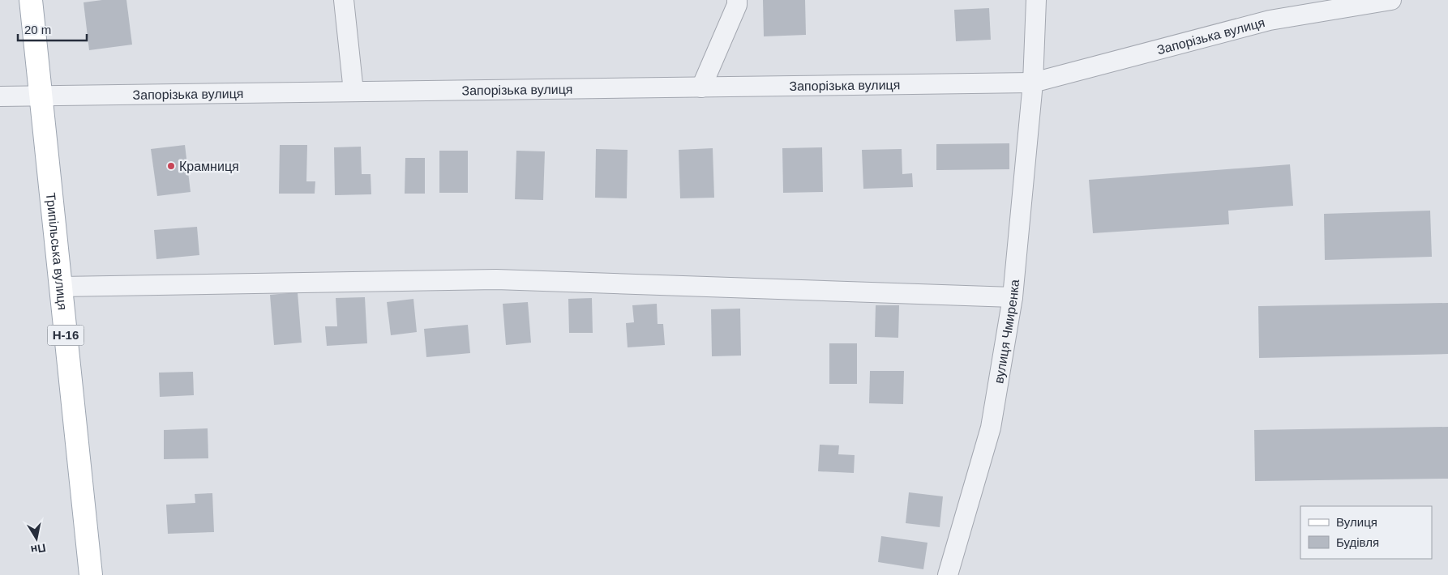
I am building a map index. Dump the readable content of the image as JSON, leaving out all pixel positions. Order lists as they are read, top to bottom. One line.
{"streets":{"main road":["Трипільська вулиця","Н-16"],"street":["Запорізька вулиця","вулиця Чмиренка"]},"crossings":[["Запорізька вулиця","Трипільська вулиця"],["Запорізька вулиця","вулиця Чмиренка"]],"places":["Крамниця"],"legend":["Вулиця","Будівля"],"scale_bar":"20 m","north":"bottom"}
